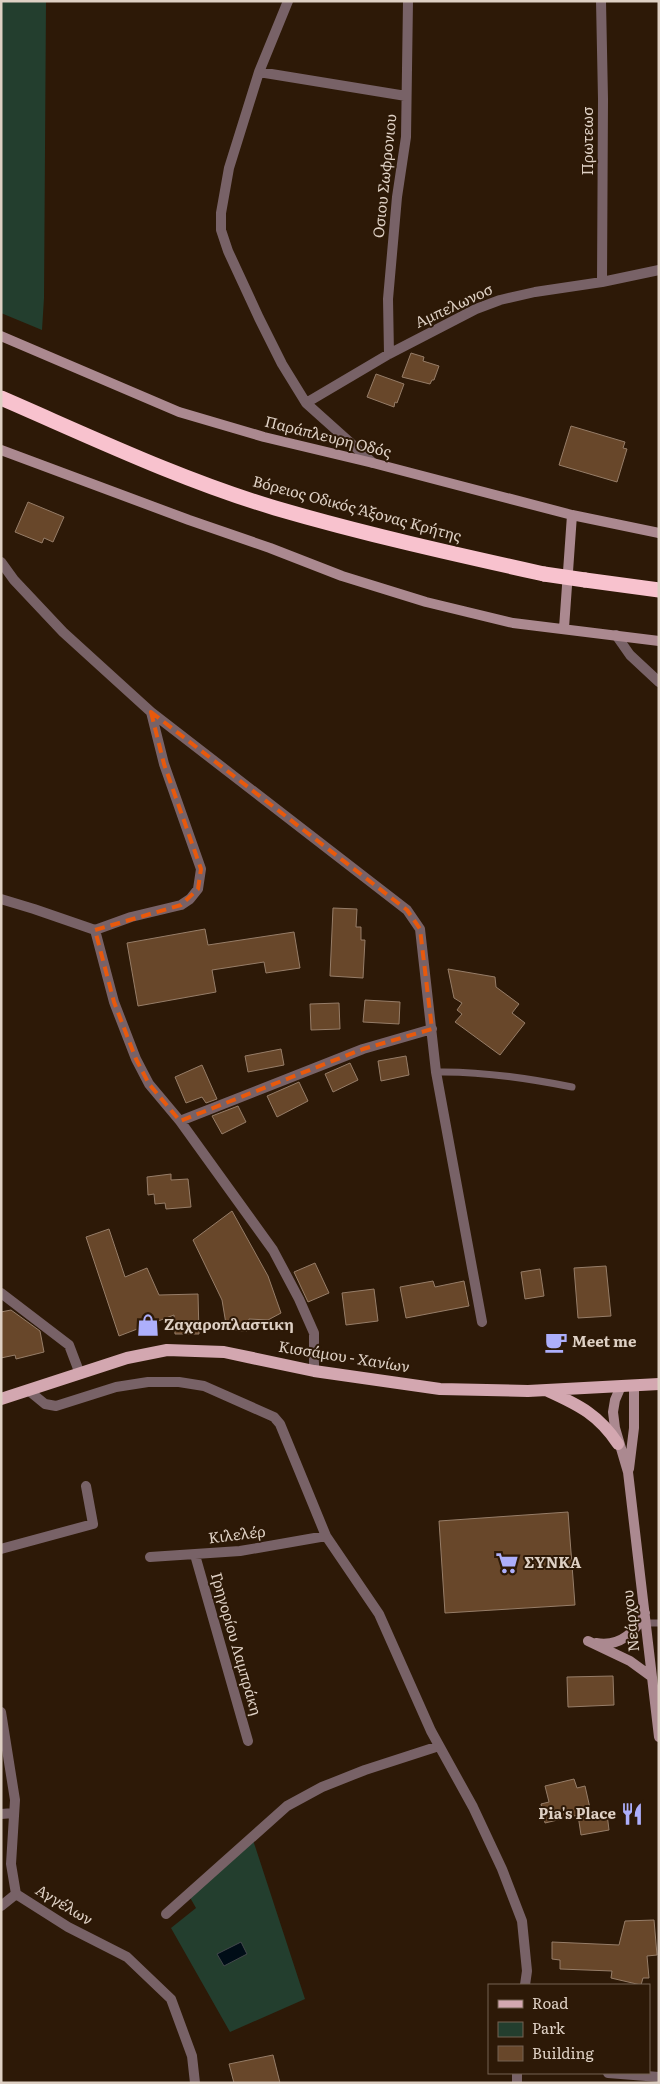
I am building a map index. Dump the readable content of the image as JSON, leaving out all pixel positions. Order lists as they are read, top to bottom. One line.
{"streets":{"highway":["Βόρειος Οδικός Άξονας Κρήτης"],"main road":["Κισσάμου - Χανίων"],"street":["Πρωτεωσ","Οσιου Σωφρονιου","Αμπελωνοσ","Παράπλευρη Οδός","Κιλελέρ","Νεάρχου","Γρηγορίου Λαμπράκη","Αγγέλων"]},"crossings":[["Πρωτεωσ","Αμπελωνοσ"],["Οσιου Σωφρονιου","Αμπελωνοσ"],["Κισσάμου - Χανίων","Νεάρχου"],["Κιλελέρ","Γρηγορίου Λαμπράκη"]],"places":{"shop":["Ζαχαροπλαστικη"],"cafe":["Meet me"],"supermarket":["ΣΥΝΚΑ"],"restaurant":["Pia's Place"]},"legend":["Road","Park","Building"]}
